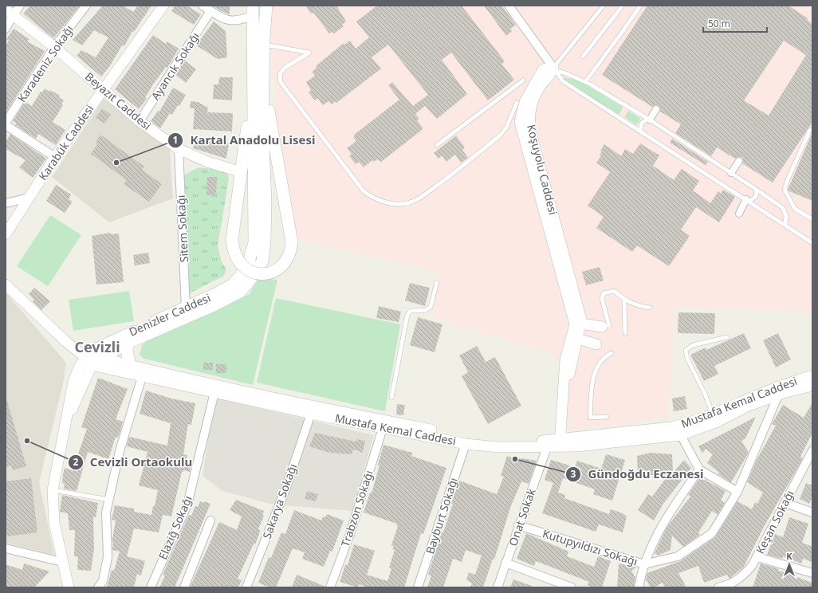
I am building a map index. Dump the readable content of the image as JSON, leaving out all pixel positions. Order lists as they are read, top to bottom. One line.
{"streets":{"main road":["Denizler Caddesi"],"street":["Karadeniz Sokağı","Ayancık Sokağı","Beyazıt Caddesi","Karabük Caddesi","Koşuyolu Caddesi","Sitem Sokağı","Mustafa Kemal Caddesi","Sakarya Sokağı","Trabzon Sokağı","Bayburt Sokağı","Onat Sokak","Keşan Sokağı","Elaziğ Sokağı","Kutupyıldızı Sokağı"]},"crossings":[["Karadeniz Sokağı","Beyazıt Caddesi"],["Karadeniz Sokağı","Karabük Caddesi"],["Ayancık Sokağı","Beyazıt Caddesi"],["Beyazıt Caddesi","Karabük Caddesi"],["Beyazıt Caddesi","Sitem Sokağı"],["Beyazıt Caddesi","Denizler Caddesi"],["Koşuyolu Caddesi","Mustafa Kemal Caddesi"],["Sitem Sokağı","Denizler Caddesi"],["Denizler Caddesi","Mustafa Kemal Caddesi"],["Mustafa Kemal Caddesi","Sakarya Sokağı"],["Mustafa Kemal Caddesi","Trabzon Sokağı"],["Mustafa Kemal Caddesi","Bayburt Sokağı"],["Mustafa Kemal Caddesi","Onat Sokak"],["Mustafa Kemal Caddesi","Elaziğ Sokağı"],["Mustafa Kemal Caddesi","Kutupyıldızı Sokağı"],["Onat Sokak","Kutupyıldızı Sokağı"]],"districts":["Cevizli"],"places":["Kartal Anadolu Lisesi","Cevizli Ortaokulu","Gündoğdu Eczanesi"],"scale_bar":"50 m","north":"top"}
